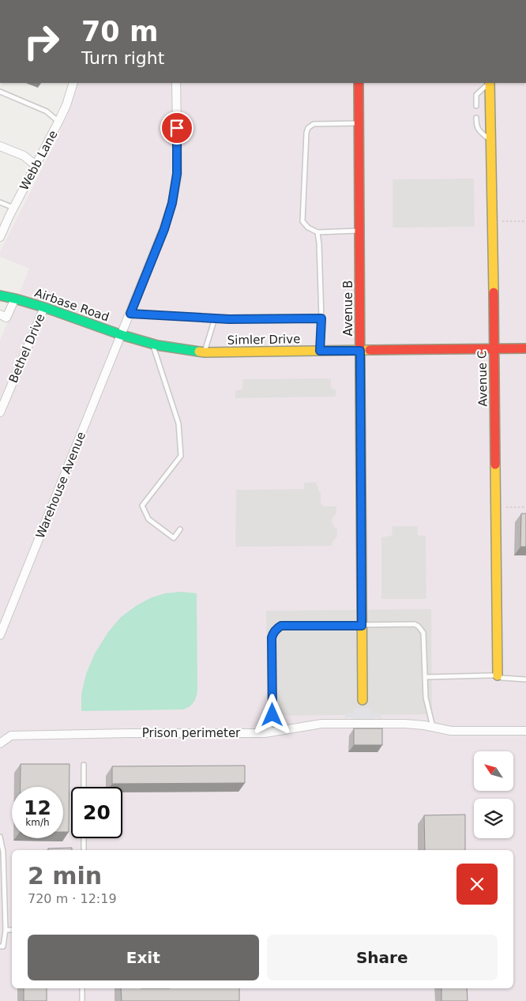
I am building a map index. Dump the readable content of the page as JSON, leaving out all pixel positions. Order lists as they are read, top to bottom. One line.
{"streets":{"street":["Webb Lane","Airbase Road","Avenue B","Simler Drive","Bethel Drive","Avenue C","Warehouse Avenue","Prison perimeter"]},"crossings":[["Airbase Road","Simler Drive"],["Airbase Road","Bethel Drive"],["Airbase Road","Warehouse Avenue"],["Avenue B","Simler Drive"],["Simler Drive","Avenue C"],["Simler Drive","Warehouse Avenue"]],"north":"top left","page":{"turn":["70 m","Turn right"],"speed":"12 km/h","limit":"20","heading":["2 min","720 m · 12:19"],"buttons":["Exit","Share"]}}
